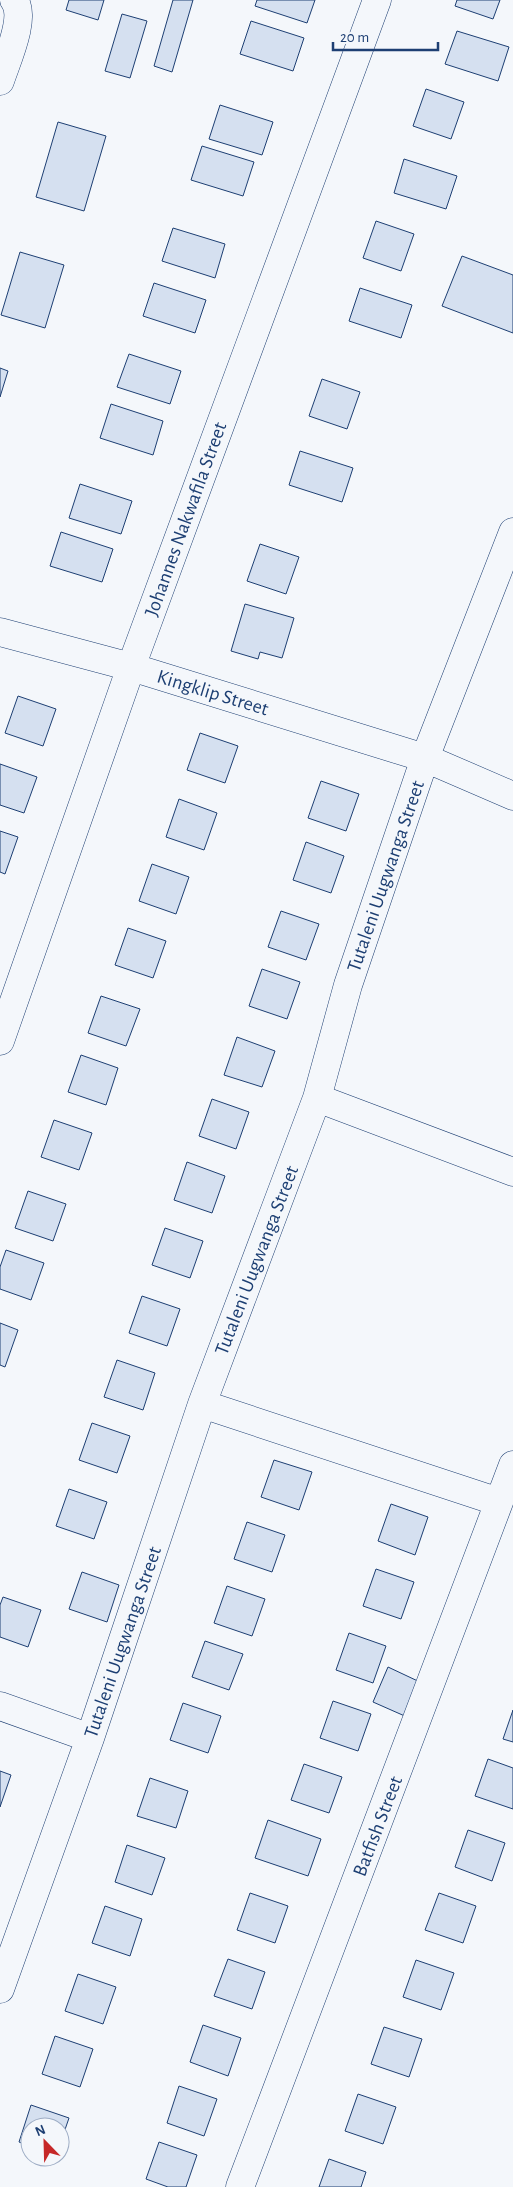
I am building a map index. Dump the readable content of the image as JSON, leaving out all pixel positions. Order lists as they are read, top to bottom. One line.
{"streets":{"street":["Johannes Nakwafila Street","Kingklip Street","Tutaleni Uugwanga Street","Batfish Street"]},"crossings":[["Johannes Nakwafila Street","Kingklip Street"],["Kingklip Street","Tutaleni Uugwanga Street"]],"scale_bar":"20 m","north":"top left"}
